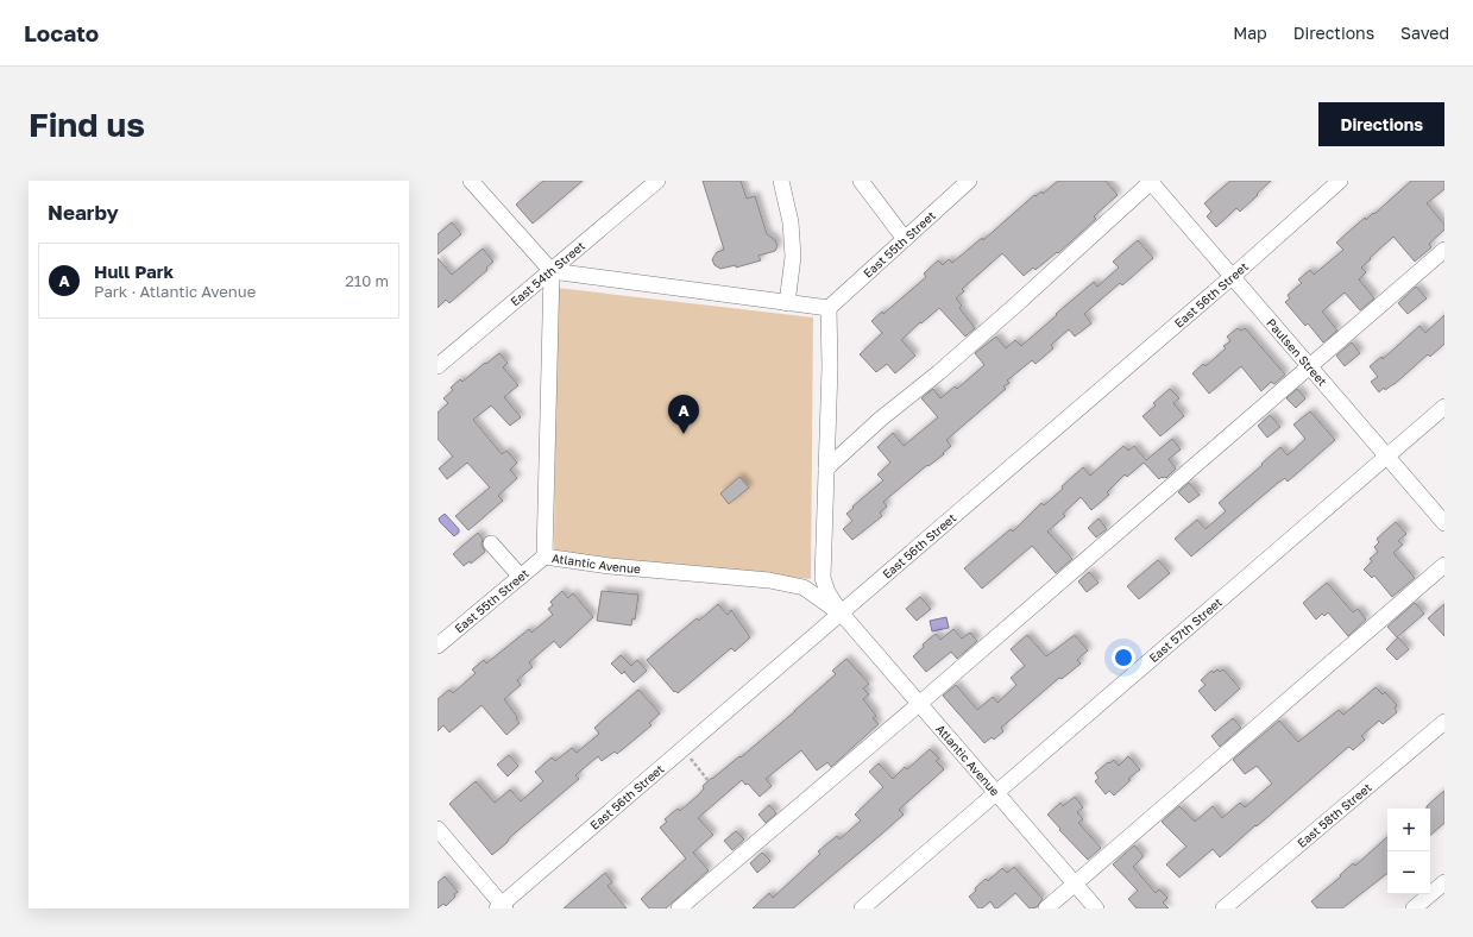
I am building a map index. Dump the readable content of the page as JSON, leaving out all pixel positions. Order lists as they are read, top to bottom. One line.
{"streets":{"street":["East 55th Street","East 54th Street","East 56th Street","Paulsen Street","Atlantic Avenue","East 57th Street","East 58th Street"]},"crossings":[["East 55th Street","Atlantic Avenue"],["East 54th Street","Atlantic Avenue"],["East 56th Street","Paulsen Street"],["East 56th Street","Atlantic Avenue"],["Paulsen Street","East 57th Street"],["Atlantic Avenue","East 57th Street"]],"page":{"header":"Locato","nav":["Map","Directions","Saved"],"buttons":"Directions","title":"Find us","heading":"Nearby","list":[{"mark":"A","name":"Hull Park","note":"Park · Atlantic Avenue","value":"210 m"}],"pins":"A","map_buttons":["+","−"]}}
